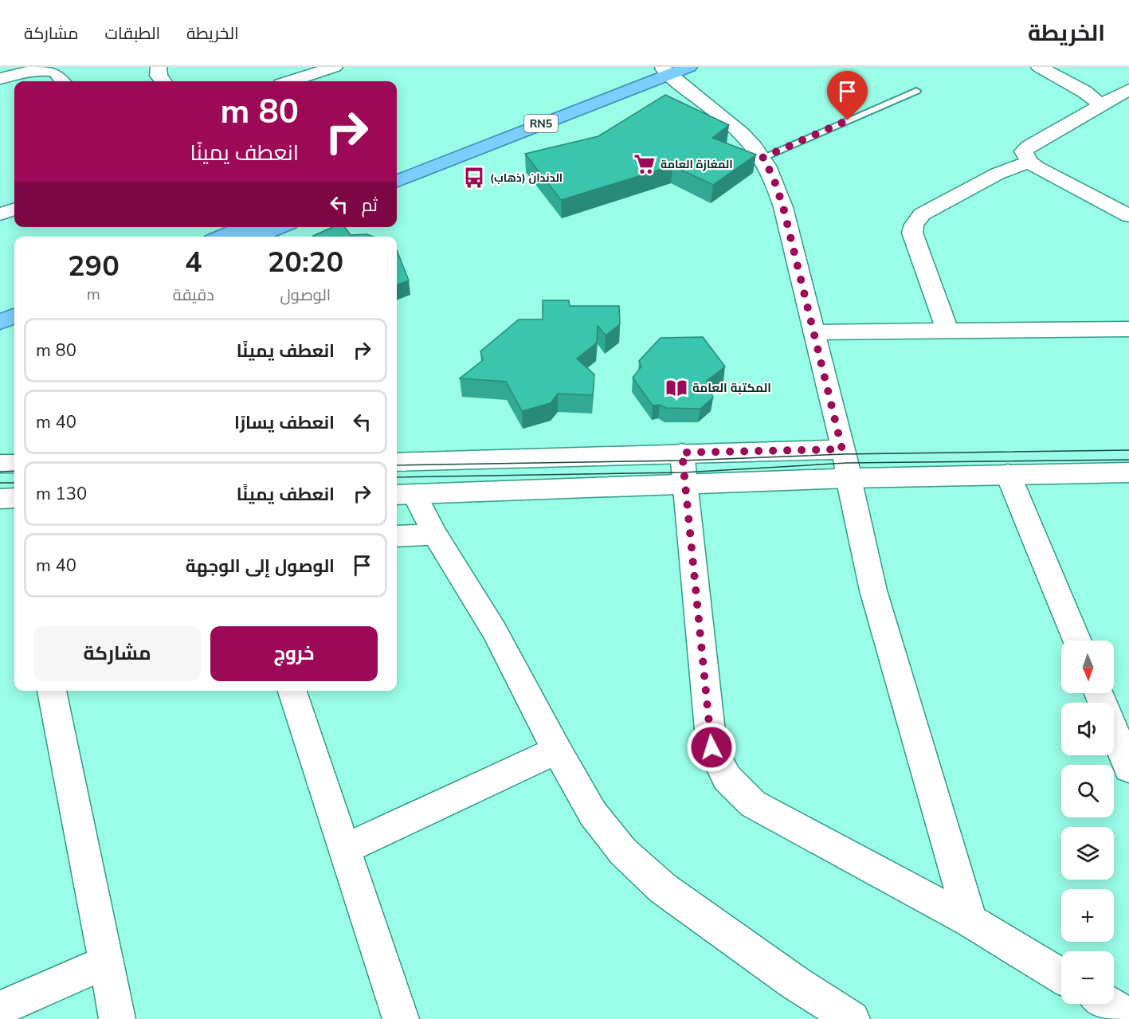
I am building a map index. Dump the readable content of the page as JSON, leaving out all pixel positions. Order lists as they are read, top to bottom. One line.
{"streets":{"highway":["RN5"]},"places":{"supermarket":["المغازة العامة"],"bus stop":["الدندان (ذهاب)"],"library":["المكتبة العامة"]},"north":"bottom","page":{"header":"الخريطة","nav":["الخريطة","الطبقات","مشاركة"],"turn":["80 m","انعطف يمينًا"],"then":"ثم","eta":["20:20","الوصول","4","دقيقة","290","m"],"list":[{"name":"انعطف يمينًا","value":"80 m"},{"name":"انعطف يسارًا","value":"40 m"},{"name":"انعطف يمينًا","value":"130 m"},{"name":"الوصول إلى الوجهة","value":"40 m"}],"buttons":["خروج","مشاركة"],"map_buttons":["+","−"]}}
